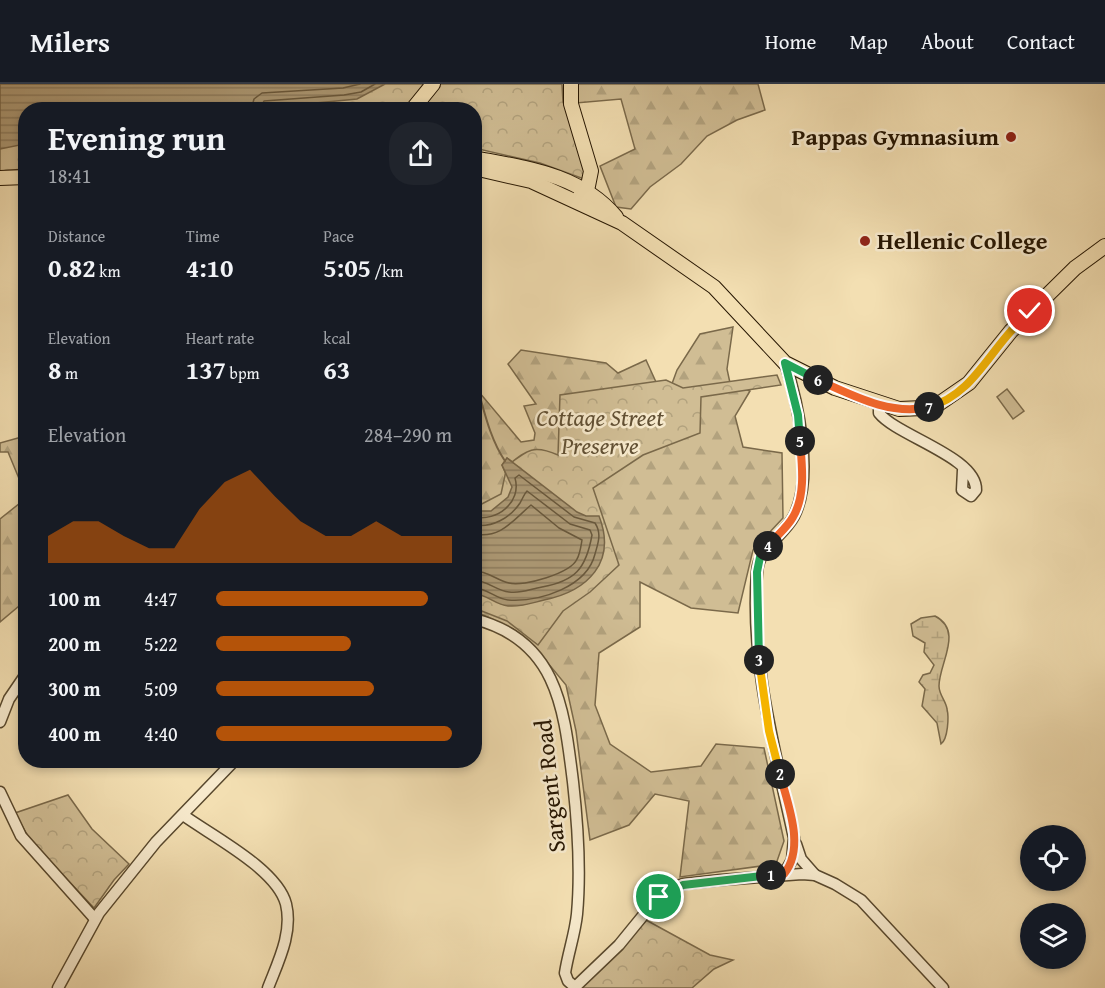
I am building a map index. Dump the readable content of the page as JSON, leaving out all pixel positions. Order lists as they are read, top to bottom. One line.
{"streets":{"street":["Sargent Road"]},"parks":["Cottage Street Preserve"],"places":["Pappas Gymnasium","Hellenic College"],"page":{"header":"Milers","nav":["Home","Map","About","Contact"],"heading":["Evening run","18:41"],"stats":[["Distance","0.82 km"],["Time","4:10"],["Pace","5:05 /km"],["Elevation","8 m"],["Heart rate","137 bpm"],["kcal","63"]],"pins":["6","7","5","4","3","2","1"],"chart":["Elevation","284–290 m"],"list":[{"name":"100 m","note":"4:47"},{"name":"200 m","note":"5:22"},{"name":"300 m","note":"5:09"},{"name":"400 m","note":"4:40"}]}}
